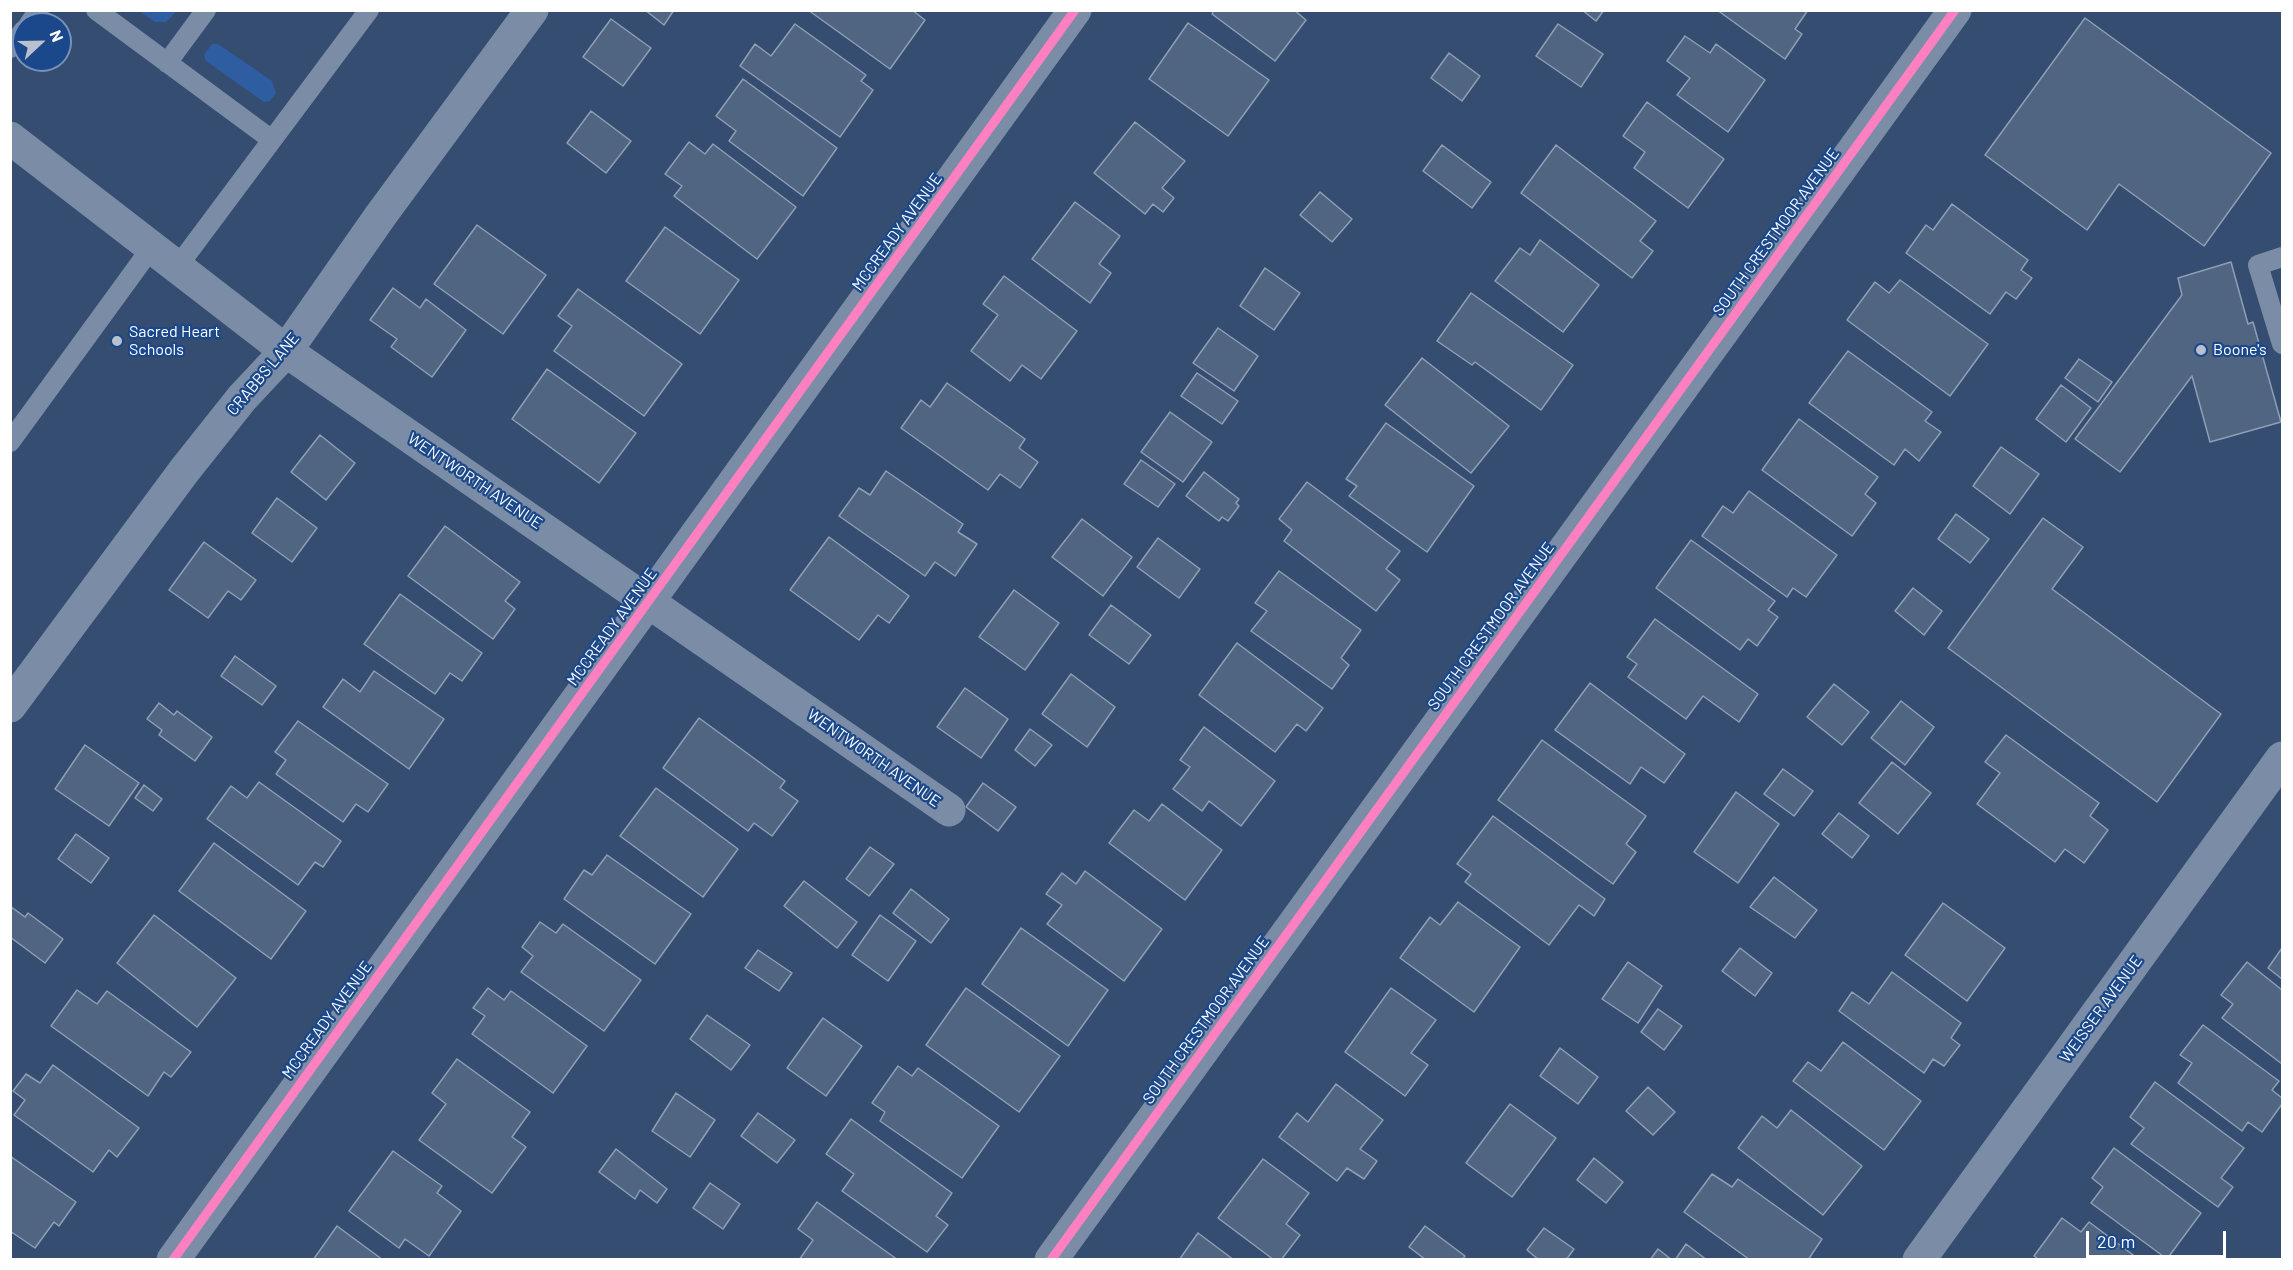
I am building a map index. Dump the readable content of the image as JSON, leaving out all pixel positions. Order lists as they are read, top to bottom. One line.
{"streets":{"street":["MCCREADY AVENUE","SOUTH CRESTMOOR AVENUE","CRABBS LANE","WENTWORTH AVENUE","WEISSER AVENUE"]},"crossings":[["MCCREADY AVENUE","WENTWORTH AVENUE"],["CRABBS LANE","WENTWORTH AVENUE"]],"places":["Sacred Heart Schools","Boone's"],"scale_bar":"20 m","north":"right"}
